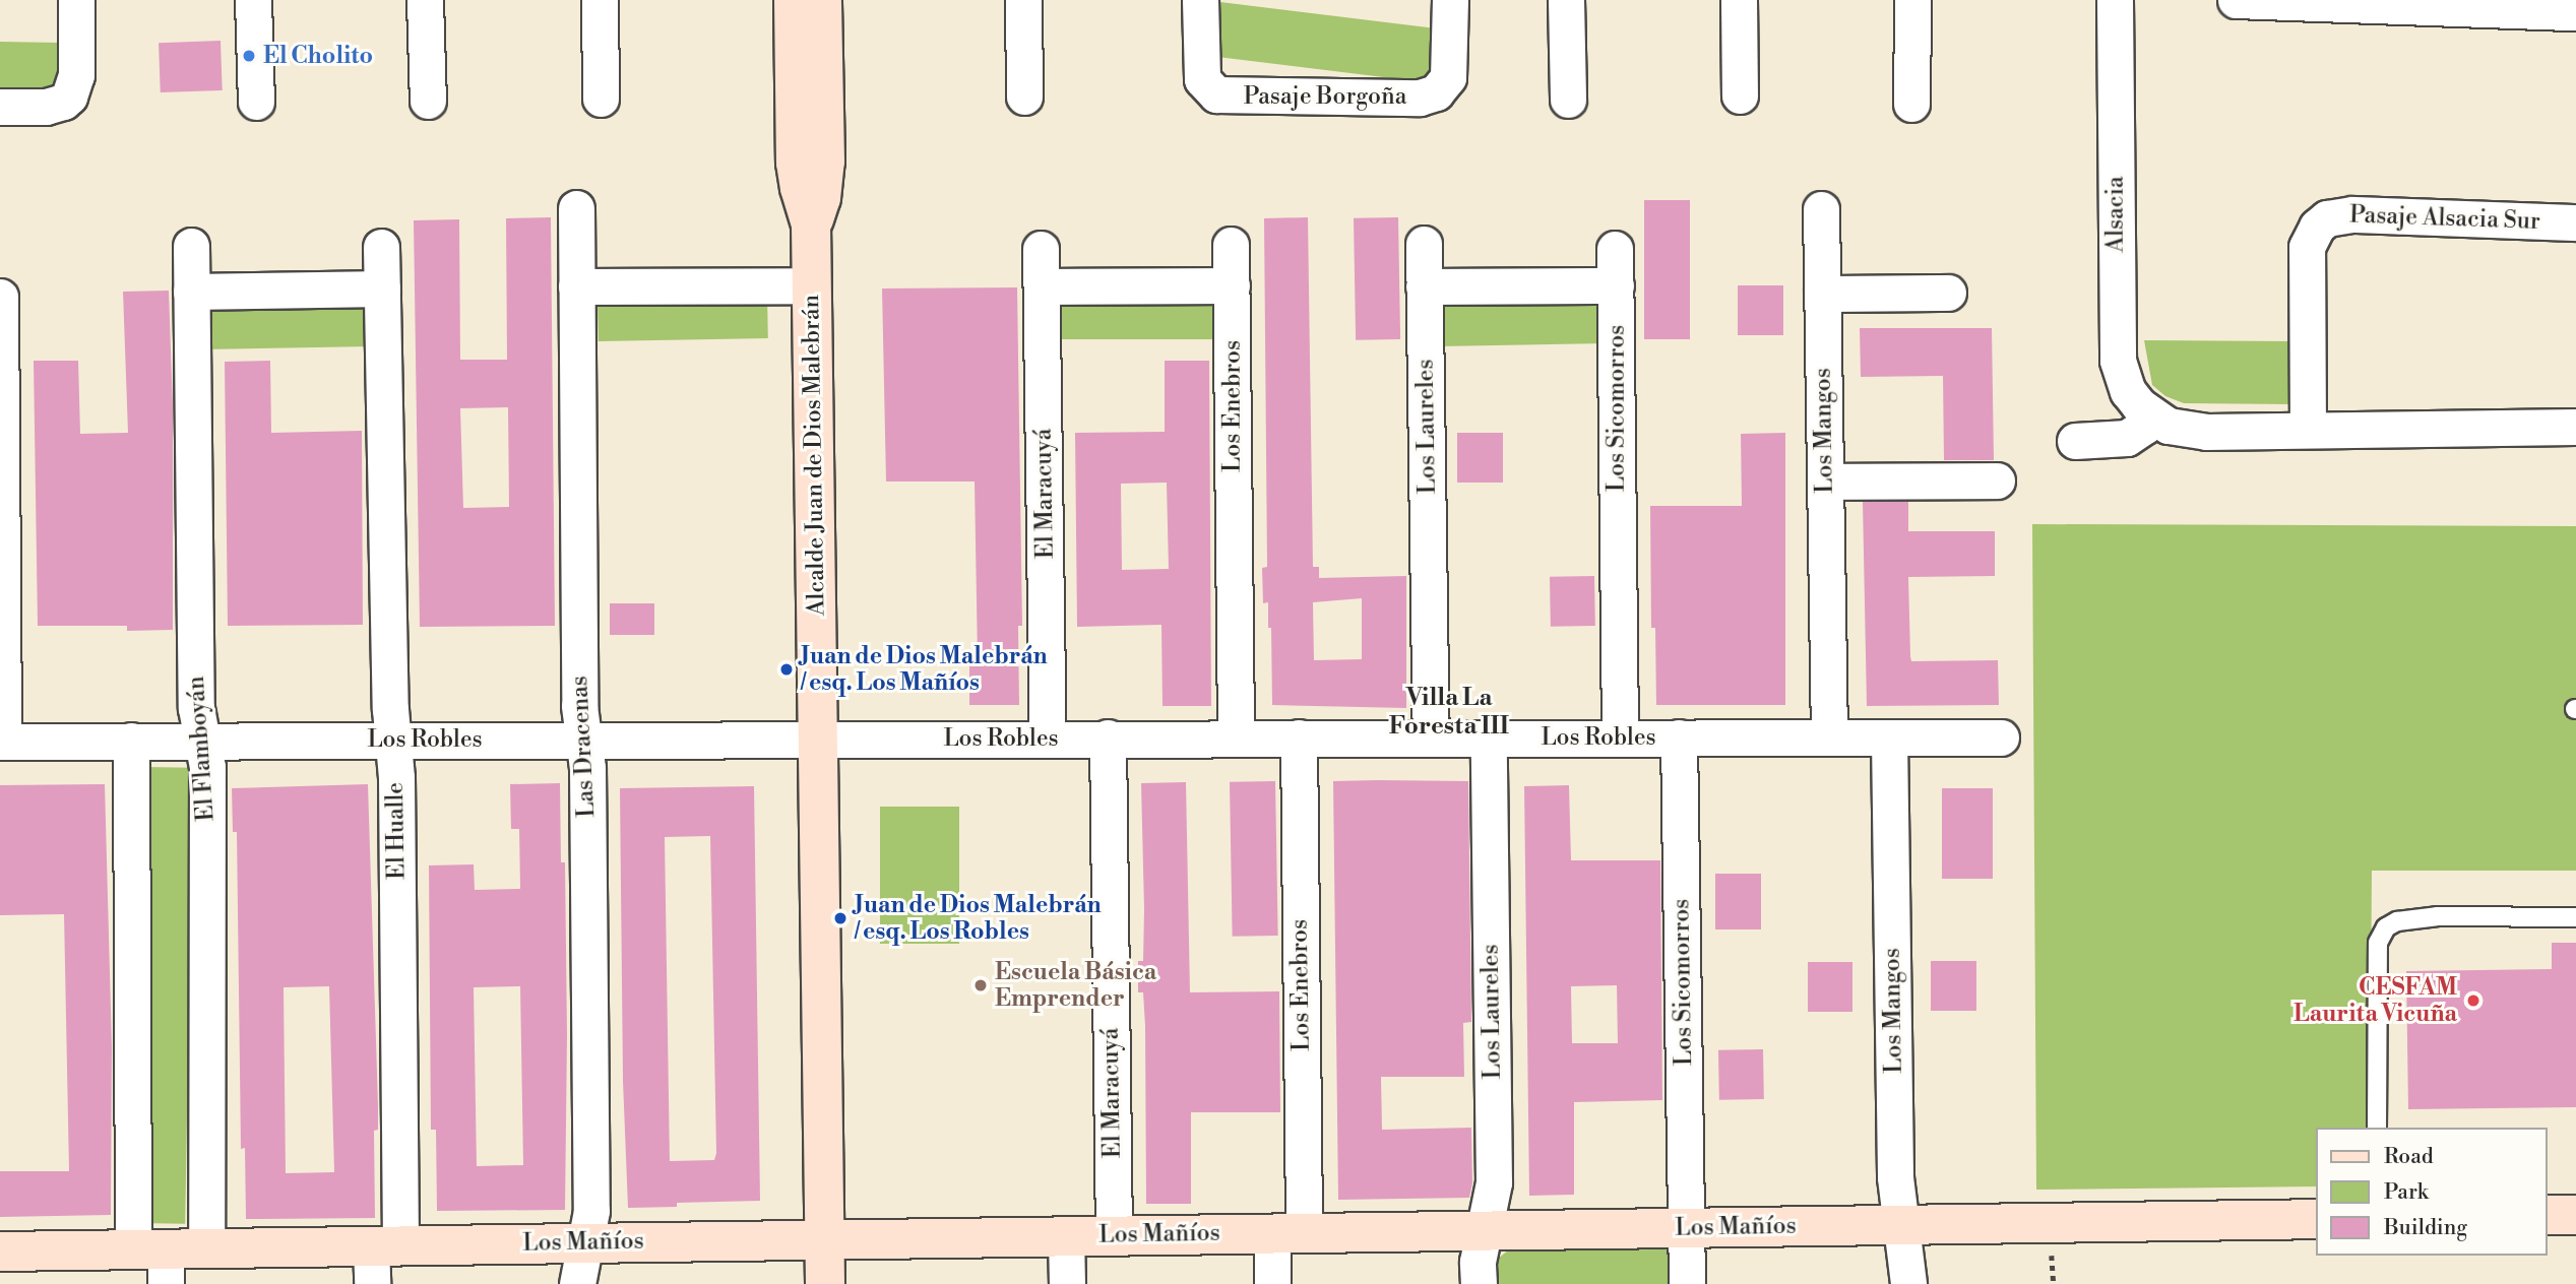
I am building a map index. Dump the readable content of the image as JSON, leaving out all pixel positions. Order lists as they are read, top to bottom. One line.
{"streets":{"street":["Pasaje Borgoña","Alsacia","Pasaje Alsacia Sur","Los Enebros","Los Sicomorros","Los Laureles","Los Mangos","Alcalde Juan de Dios Malebrán","El Maracuyá","Los Robles","Las Dracenas","El Flamboyán","El Hualle","Los Mañíos"]},"crossings":[["Alsacia","Pasaje Alsacia Sur"],["Los Enebros","Los Robles"],["Los Enebros","Los Mañíos"],["Los Sicomorros","Los Robles"],["Los Sicomorros","Los Mañíos"],["Los Laureles","Los Robles"],["Los Laureles","Los Mañíos"],["Los Mangos","Los Robles"],["Los Mangos","Los Mañíos"],["Alcalde Juan de Dios Malebrán","Los Robles"],["Alcalde Juan de Dios Malebrán","Los Mañíos"],["El Maracuyá","Los Robles"],["El Maracuyá","Los Mañíos"],["Los Robles","Las Dracenas"],["Los Robles","El Flamboyán"],["Los Robles","El Hualle"],["Las Dracenas","Los Mañíos"],["El Flamboyán","Los Mañíos"],["El Hualle","Los Mañíos"]],"districts":["Villa La Foresta III"],"places":["El Cholito","Juan de Dios Malebrán / esq. Los Mañíos","Juan de Dios Malebrán / esq. Los Robles","Escuela Básica Emprender","CESFAM Laurita Vicuña"],"legend":["Road","Park","Building"]}
